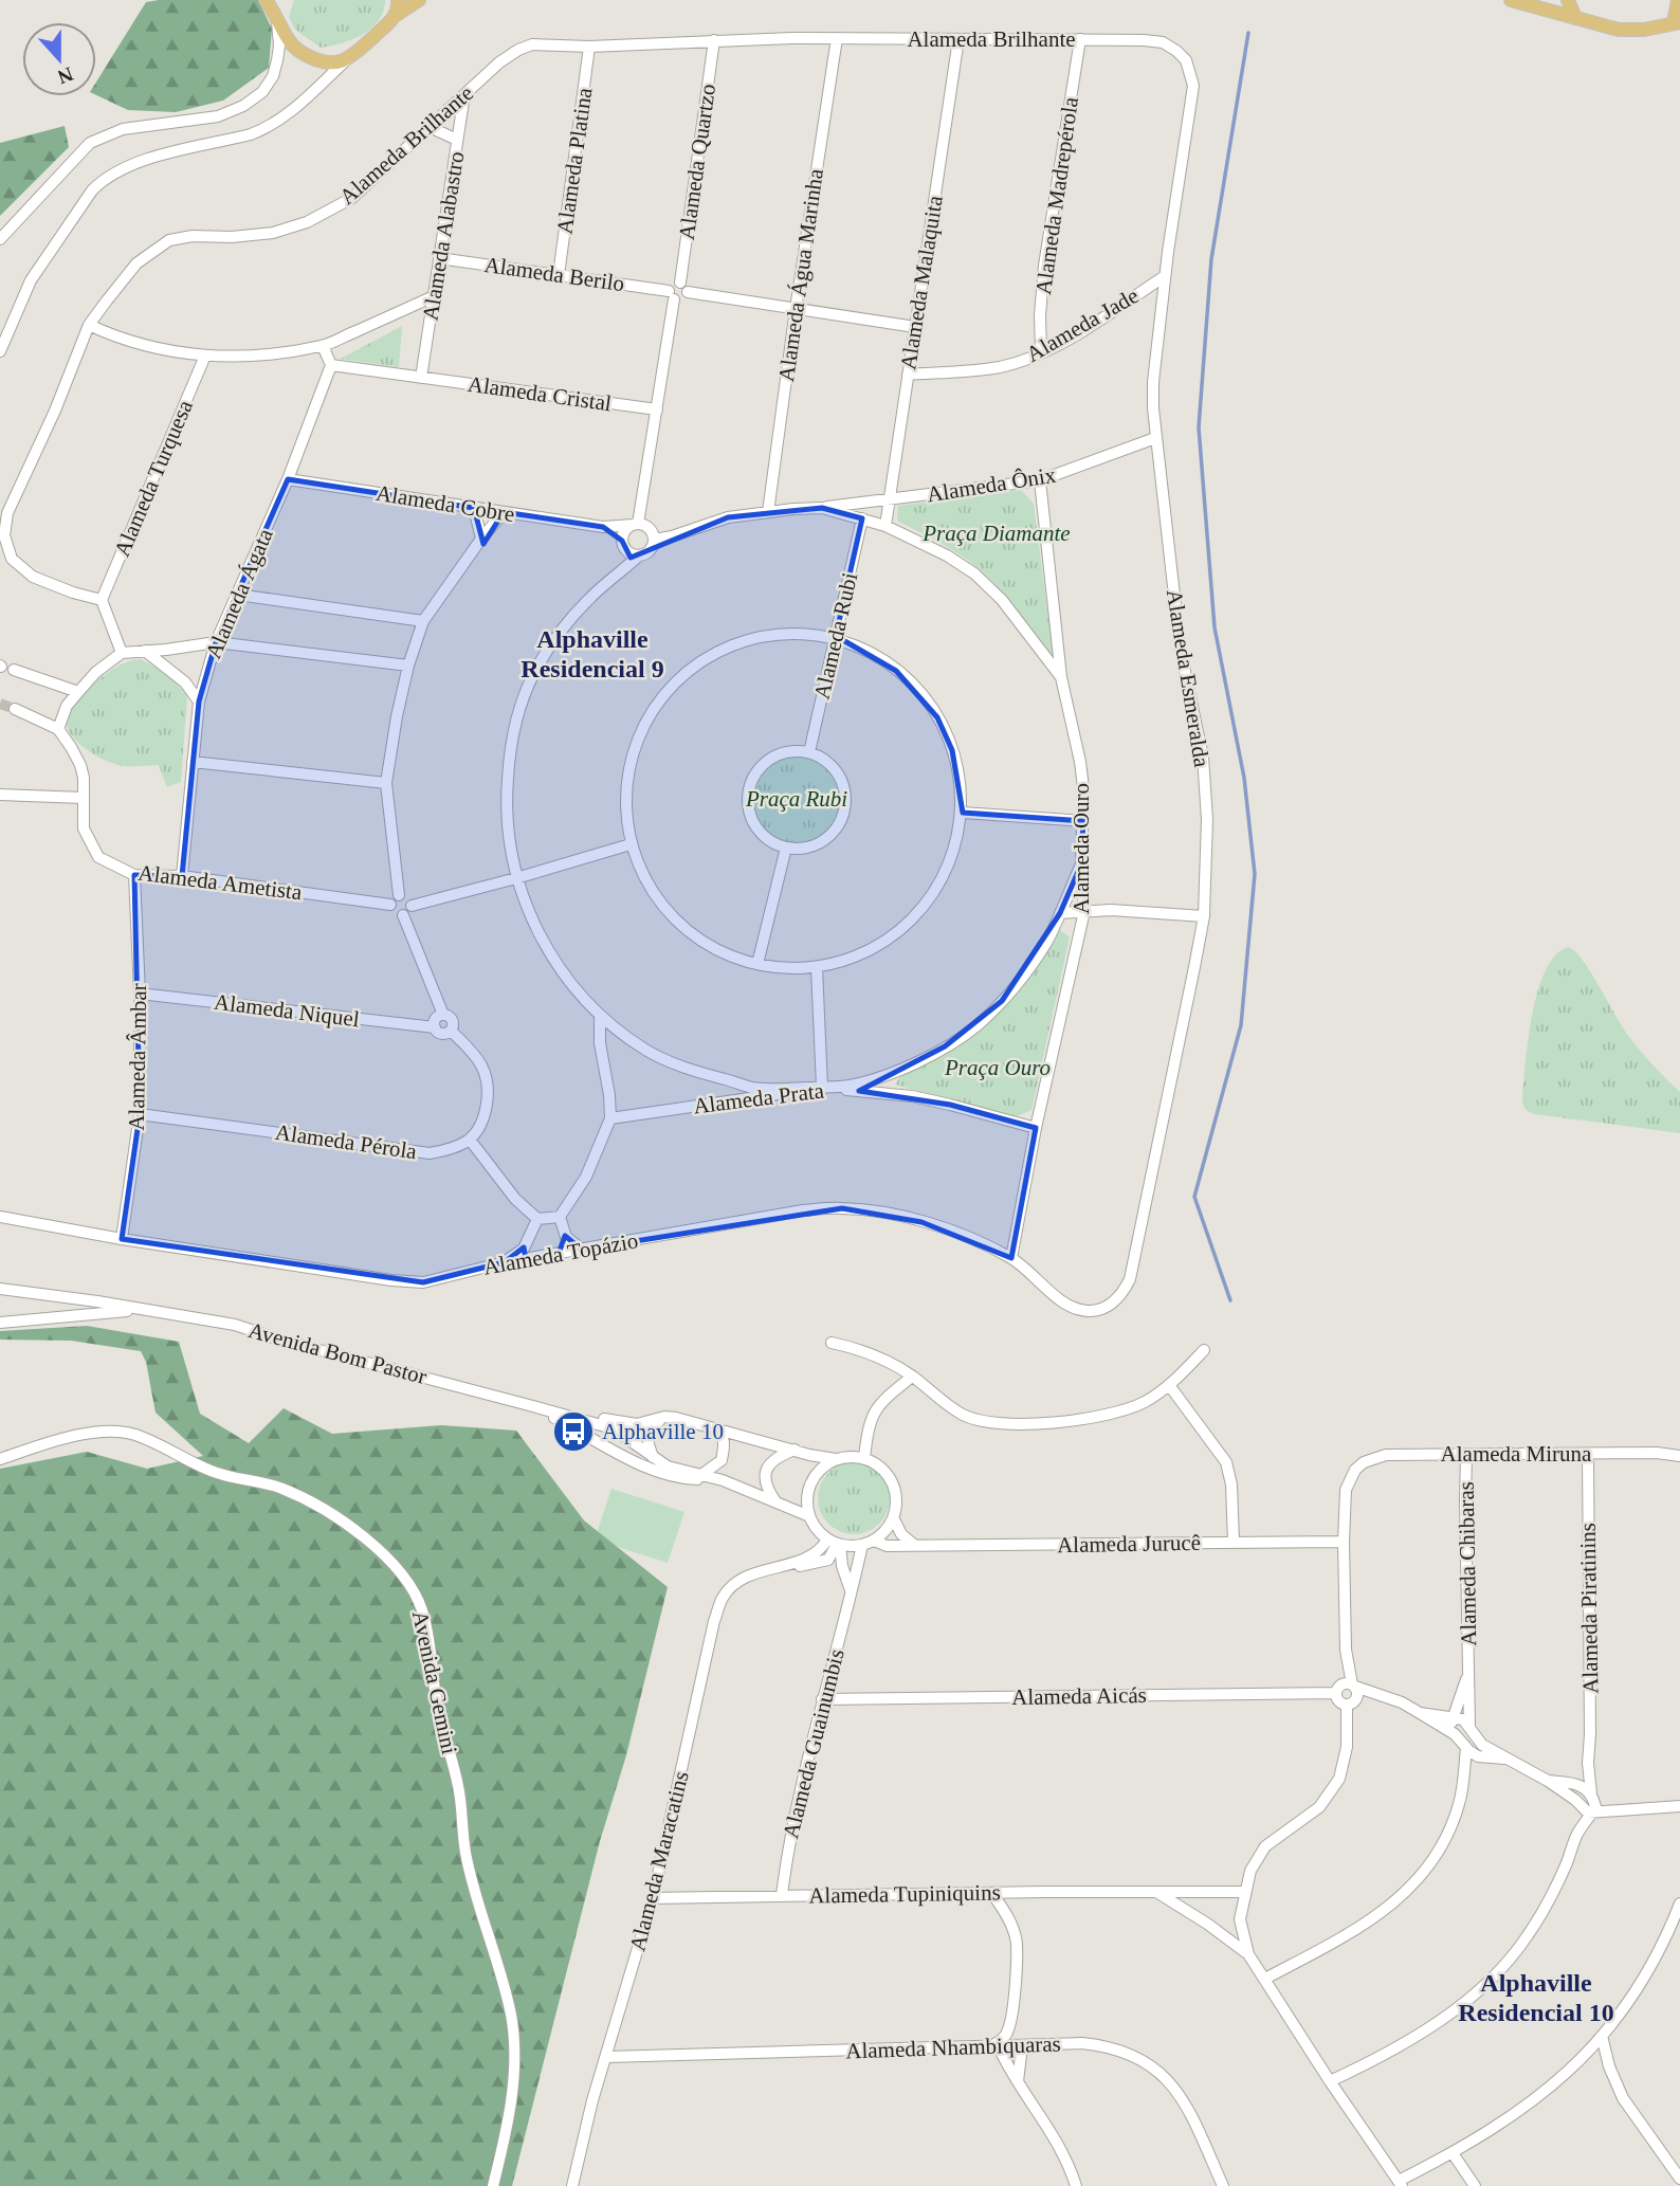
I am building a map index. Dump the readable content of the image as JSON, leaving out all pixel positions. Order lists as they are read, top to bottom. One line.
{"streets":{"street":["Alameda Brilhante","Alameda Platina","Alameda Quartzo","Alameda Madrepérola","Alameda Alabastro","Alameda Berilo","Alameda Água Marinha","Alameda Malaquita","Alameda Jade","Alameda Cristal","Alameda Turquesa","Alameda Ônix","Alameda Cobre","Alameda Ágata","Alameda Rubi","Alameda Esmeralda","Alameda Ouro","Alameda Ametista","Alameda Niquel","Alameda Âmbar","Alameda Prata","Alameda Pérola","Alameda Topázio","Avenida Bom Pastor","Alameda Miruna","Alameda Jurucê","Alameda Chibaras","Alameda Piratinins","Avenida Gemini","Alameda Aicás","Alameda Guainumbis","Alameda Maracatins","Alameda Tupiniquins","Alameda Nhambiquaras"]},"crossings":[["Alameda Brilhante","Alameda Platina"],["Alameda Brilhante","Alameda Quartzo"],["Alameda Brilhante","Alameda Madrepérola"],["Alameda Brilhante","Alameda Alabastro"],["Alameda Brilhante","Alameda Água Marinha"],["Alameda Brilhante","Alameda Malaquita"],["Alameda Brilhante","Alameda Turquesa"],["Alameda Brilhante","Alameda Esmeralda"],["Alameda Platina","Alameda Berilo"],["Alameda Madrepérola","Alameda Jade"],["Alameda Alabastro","Alameda Berilo"],["Alameda Alabastro","Alameda Cristal"],["Alameda Água Marinha","Alameda Ônix"],["Alameda Malaquita","Alameda Jade"],["Alameda Malaquita","Alameda Ônix"],["Alameda Jade","Alameda Esmeralda"],["Alameda Cristal","Alameda Ágata"],["Alameda Ônix","Alameda Cobre"],["Alameda Ônix","Alameda Esmeralda"],["Alameda Ônix","Alameda Ouro"],["Alameda Cobre","Alameda Ágata"],["Alameda Ágata","Alameda Ametista"],["Alameda Esmeralda","Alameda Topázio"],["Alameda Ouro","Alameda Prata"],["Alameda Ouro","Alameda Topázio"],["Alameda Ametista","Alameda Âmbar"],["Alameda Niquel","Alameda Âmbar"],["Alameda Âmbar","Alameda Pérola"],["Alameda Âmbar","Alameda Topázio"],["Avenida Bom Pastor","Alameda Jurucê"],["Avenida Bom Pastor","Alameda Guainumbis"],["Avenida Bom Pastor","Alameda Maracatins"],["Alameda Miruna","Alameda Jurucê"],["Alameda Miruna","Alameda Chibaras"],["Alameda Miruna","Alameda Piratinins"],["Alameda Jurucê","Alameda Guainumbis"],["Alameda Jurucê","Alameda Maracatins"],["Alameda Chibaras","Alameda Aicás"],["Alameda Piratinins","Alameda Aicás"],["Alameda Aicás","Alameda Guainumbis"],["Alameda Guainumbis","Alameda Maracatins"],["Alameda Guainumbis","Alameda Tupiniquins"],["Alameda Maracatins","Alameda Tupiniquins"],["Alameda Maracatins","Alameda Nhambiquaras"]],"districts":["Alphaville Residencial 9","Alphaville Residencial 10"],"parks":["Praça Diamante","Praça Rubi","Praça Ouro"],"places":{"bus stop":["Alphaville 10"]},"north":"bottom"}
